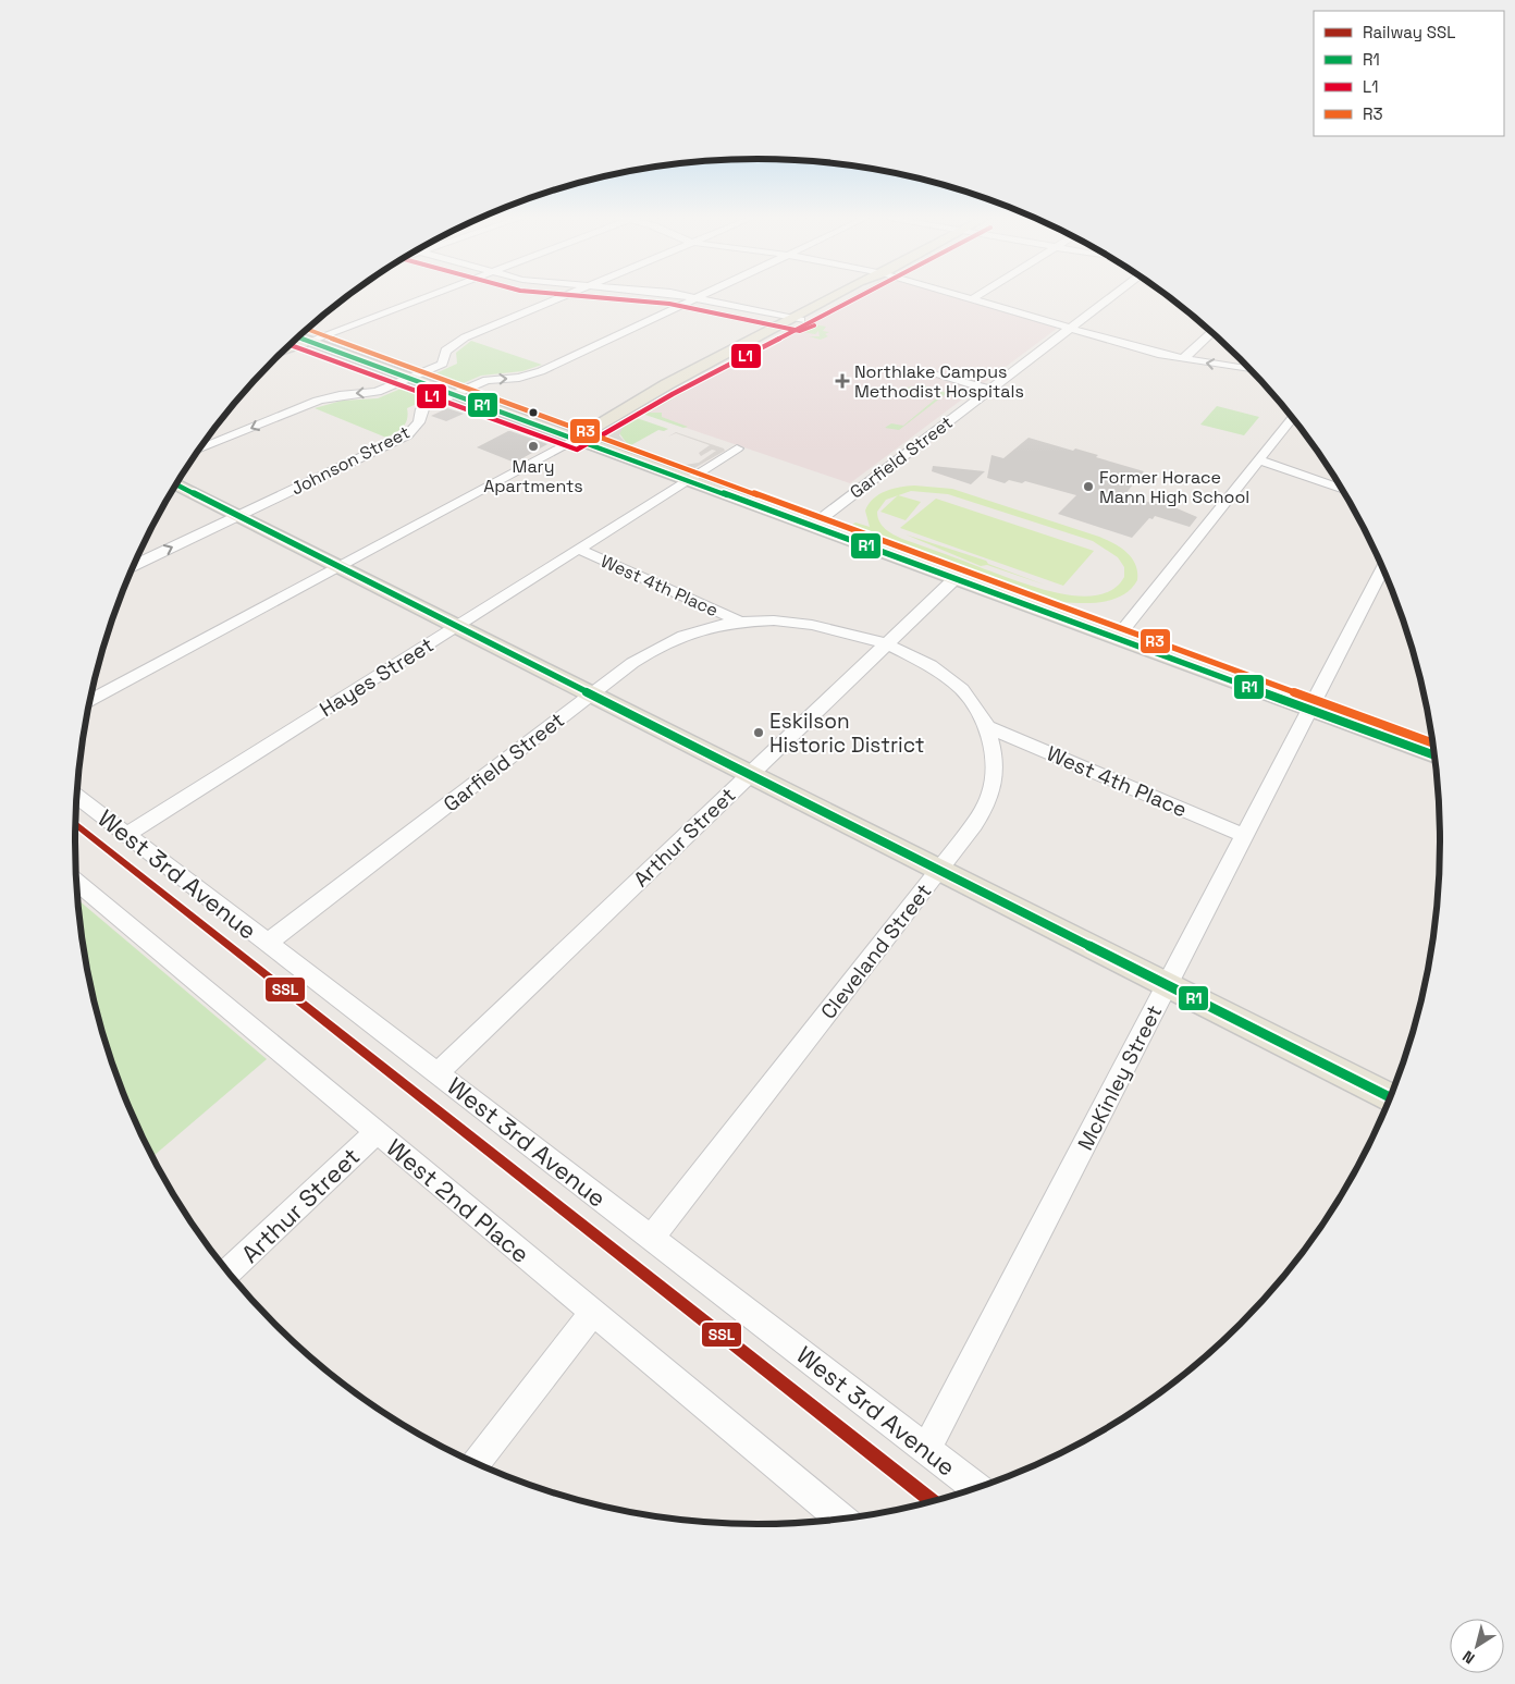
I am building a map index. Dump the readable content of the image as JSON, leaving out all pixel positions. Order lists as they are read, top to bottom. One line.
{"streets":{"street":["Garfield Street","Johnson Street","West 4th Place","Hayes Street","Arthur Street","West 3rd Avenue","Cleveland Street","McKinley Street","West 2nd Place"]},"crossings":[["Garfield Street","West 4th Place"],["Garfield Street","Arthur Street"],["Garfield Street","West 3rd Avenue"],["Garfield Street","Cleveland Street"],["West 4th Place","Hayes Street"],["West 4th Place","Cleveland Street"],["West 4th Place","McKinley Street"],["Hayes Street","West 3rd Avenue"],["Arthur Street","West 3rd Avenue"],["Arthur Street","Cleveland Street"],["Arthur Street","West 2nd Place"],["West 3rd Avenue","Cleveland Street"],["West 3rd Avenue","McKinley Street"]],"places":{"health":["Northlake Campus Methodist Hospitals"],"other":["Mary Apartments","Former Horace Mann High School","Eskilson Historic District"]},"lines":["transit line L1","transit line R3","transit line R1","rail line SSL"],"legend":["Railway SSL","R1","L1","R3"],"north":"bottom left"}
